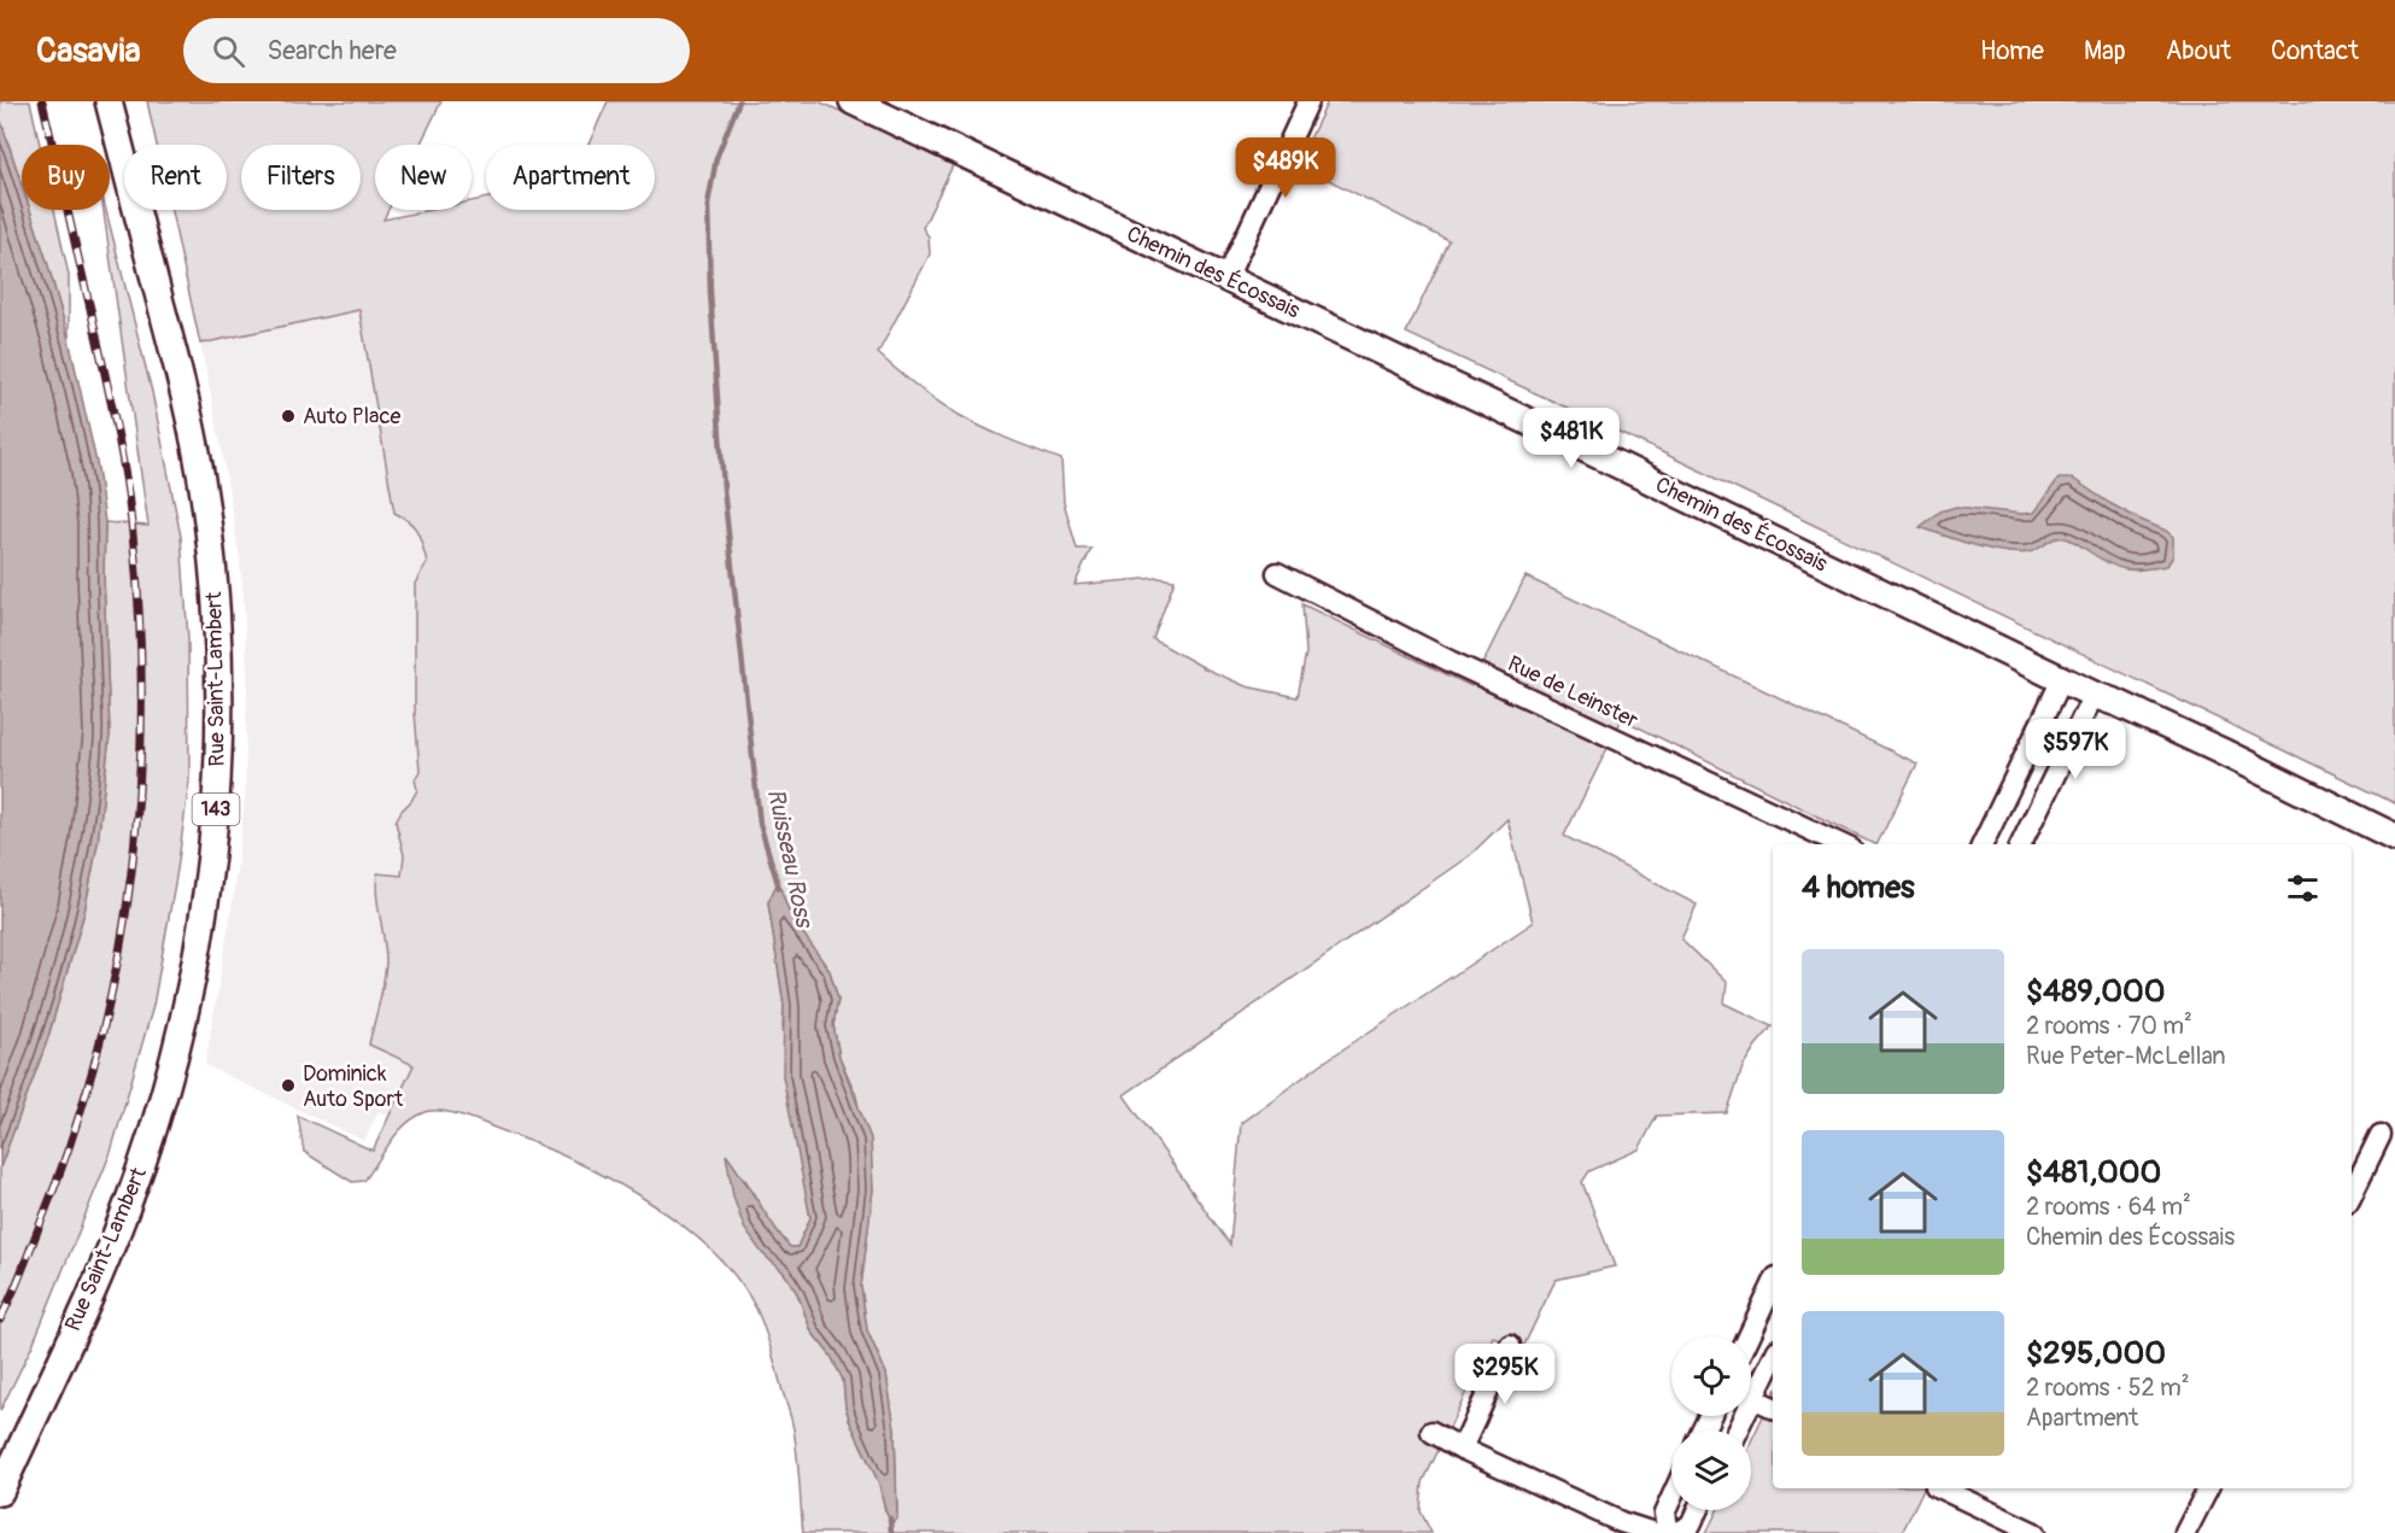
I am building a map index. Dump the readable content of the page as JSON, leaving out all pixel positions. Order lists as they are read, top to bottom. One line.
{"streets":{"main road":["Chemin des Écossais","Rue Saint-Lambert","143"],"street":["Rue de Leinster"]},"water":["Ruisseau Ross"],"places":["Auto Place","Dominick Auto Sport"],"page":{"header":"Casavia","search":"Search here","nav":["Home","Map","About","Contact"],"price":["$489K","$481K","$597K","$295K"],"chip":["Buy","Rent","Filters","New","Apartment"],"heading":"4 homes","list":[{"name":"$489,000","note":"2 rooms · 70 m² · Rue Peter-McLellan"},{"name":"$481,000","note":"2 rooms · 64 m² · Chemin des Écossais"},{"name":"$295,000","note":"2 rooms · 52 m² · Apartment"}]}}
